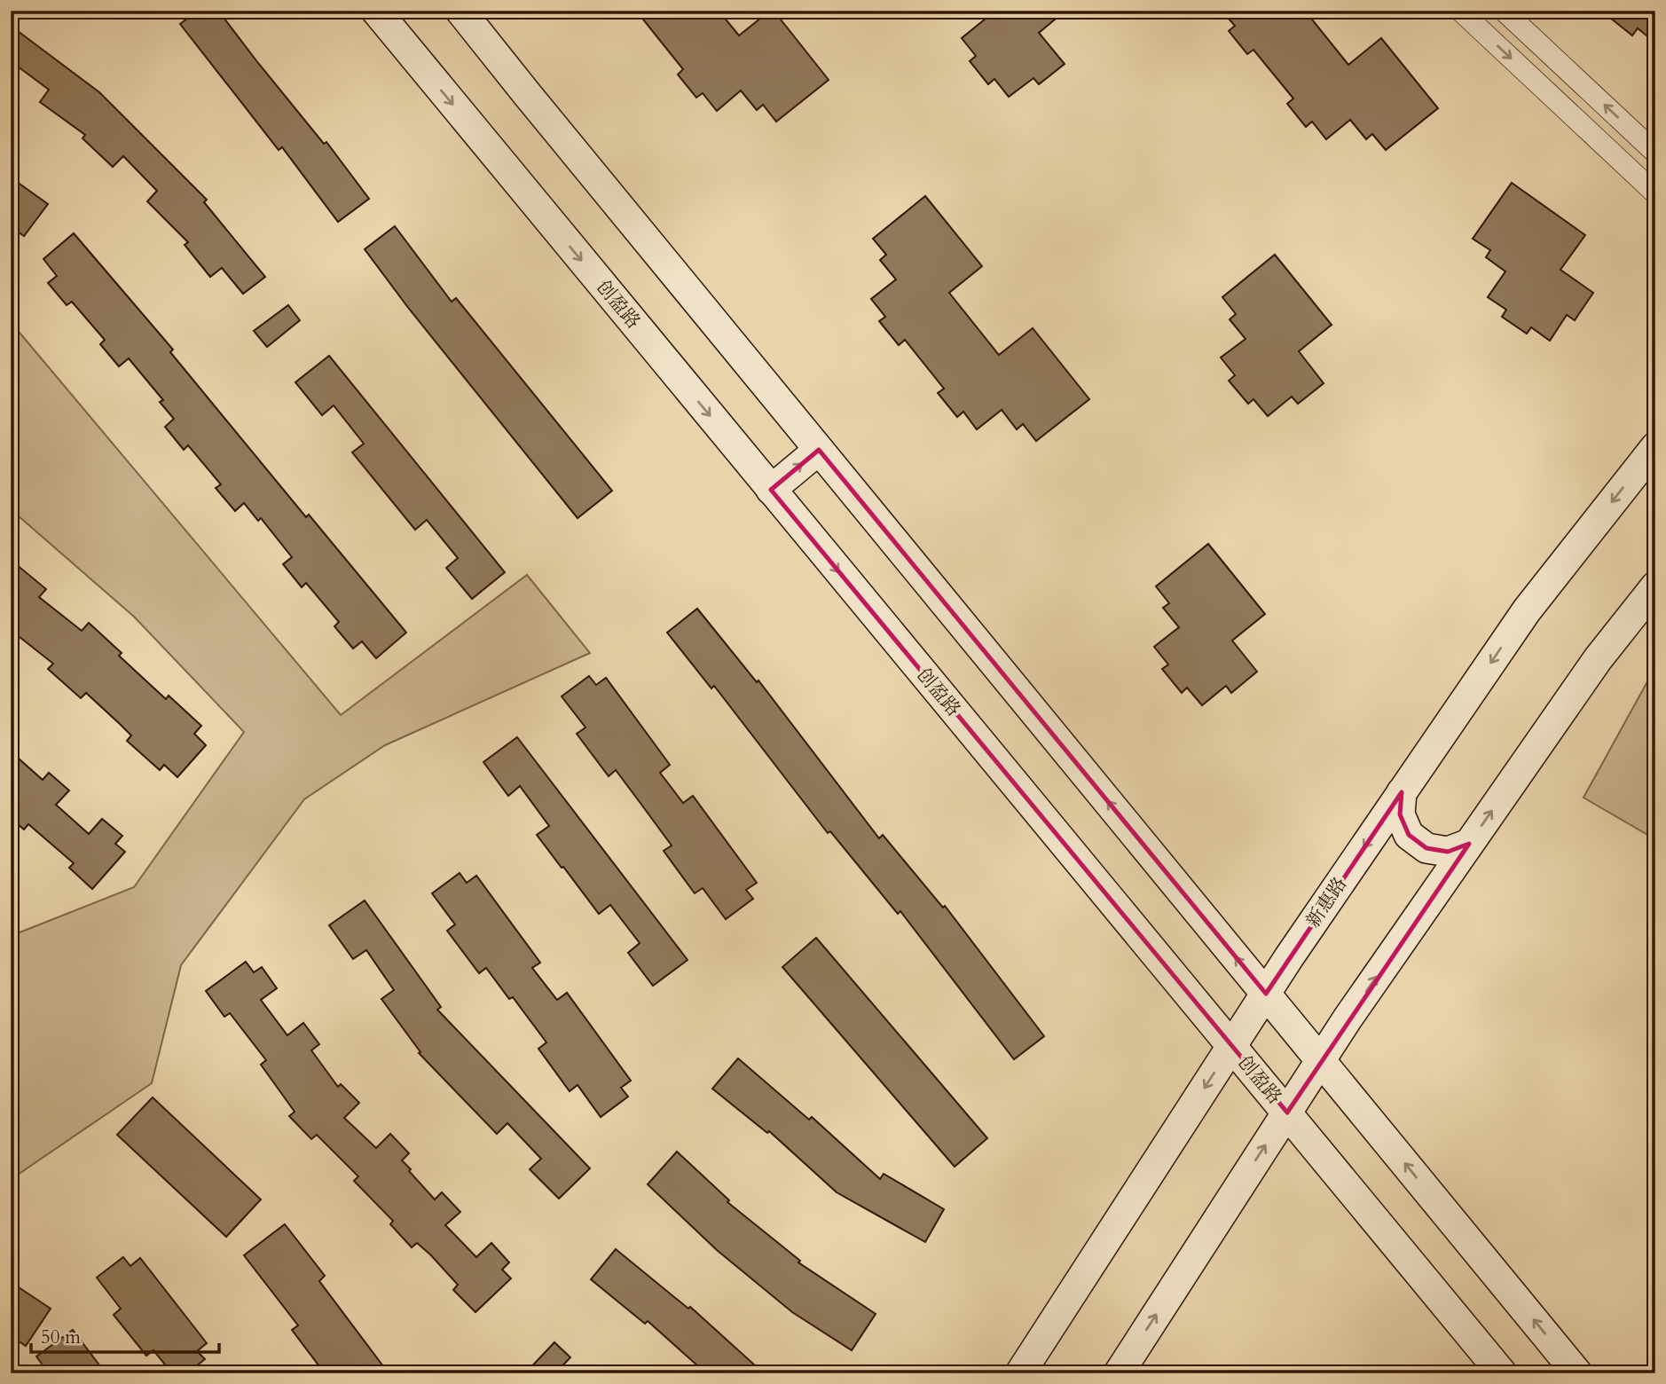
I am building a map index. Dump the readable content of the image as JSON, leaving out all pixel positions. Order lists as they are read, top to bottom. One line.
{"streets":{"street":["创盈路","新惠路"]},"crossings":[["创盈路","新惠路"]],"scale_bar":"50 m"}
